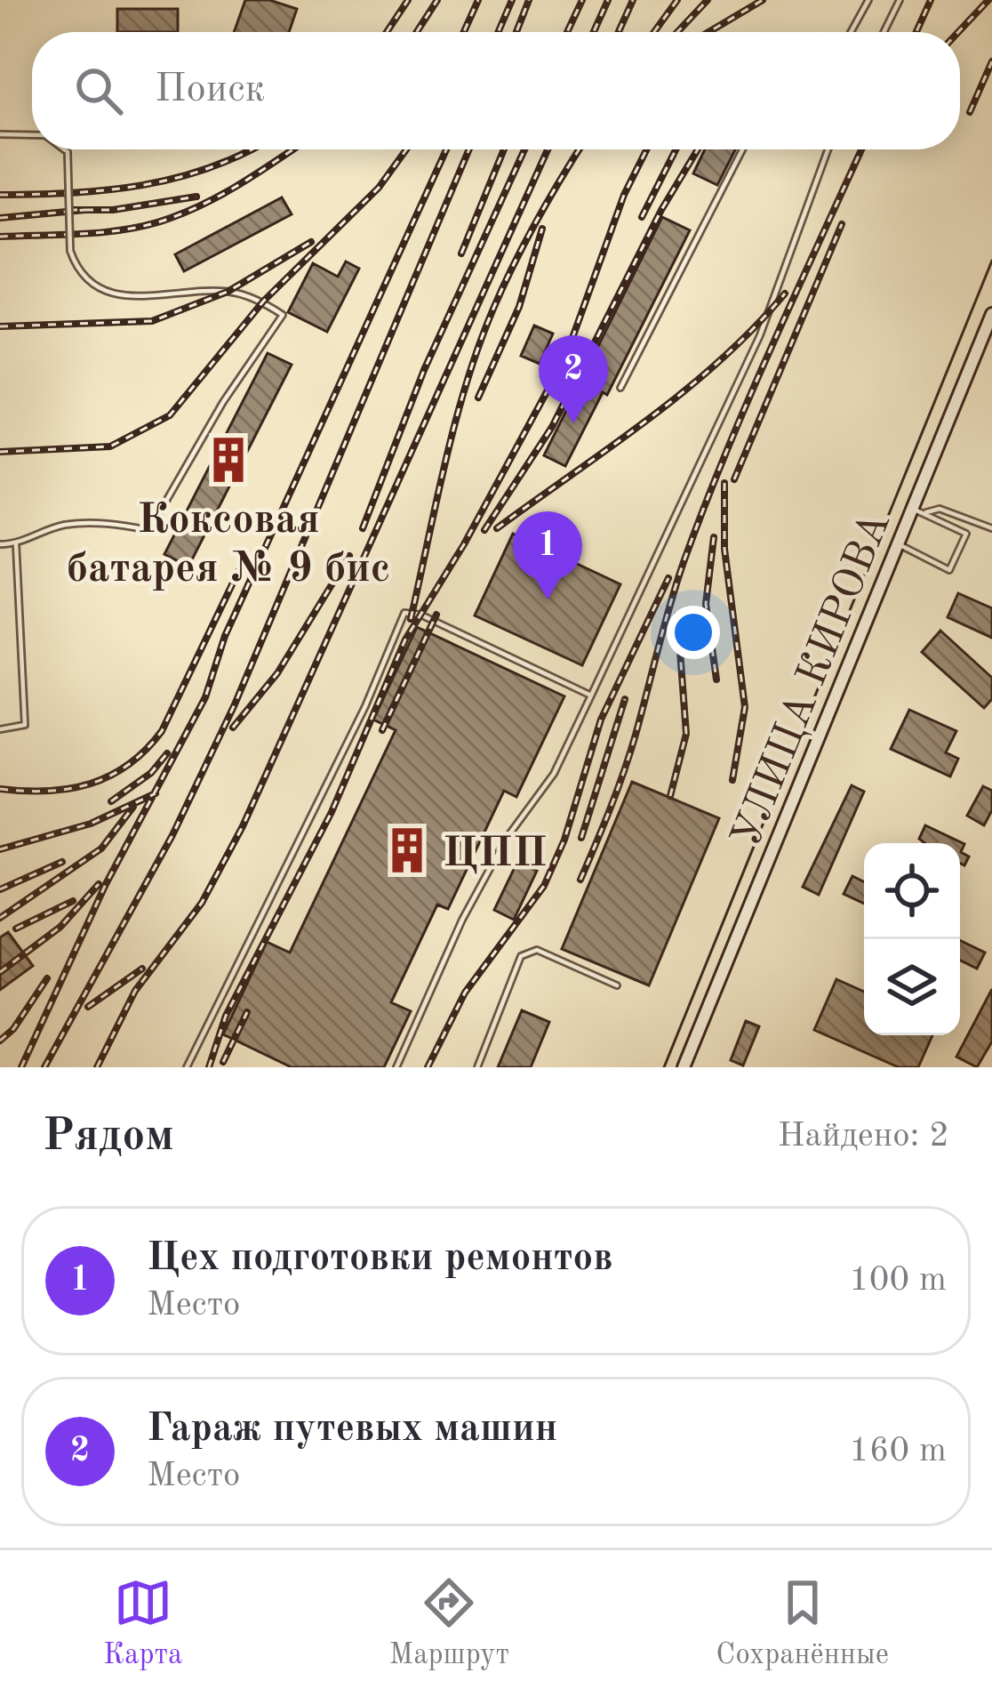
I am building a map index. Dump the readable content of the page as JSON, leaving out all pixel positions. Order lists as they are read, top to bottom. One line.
{"streets":{"main road":["УЛИЦА КИРОВА"]},"places":{"building":["Коксовая батарея № 9 бис","ЦПП"]},"page":{"search":"Поиск","pins":["2","1"],"heading":["Рядом","Найдено: 2"],"list":[{"mark":"1","name":"Цех подготовки ремонтов","note":"Место","value":"100 m"},{"mark":"2","name":"Гараж путевых машин","note":"Место","value":"160 m"}],"nav":["Карта","Маршрут","Сохранённые"]}}
